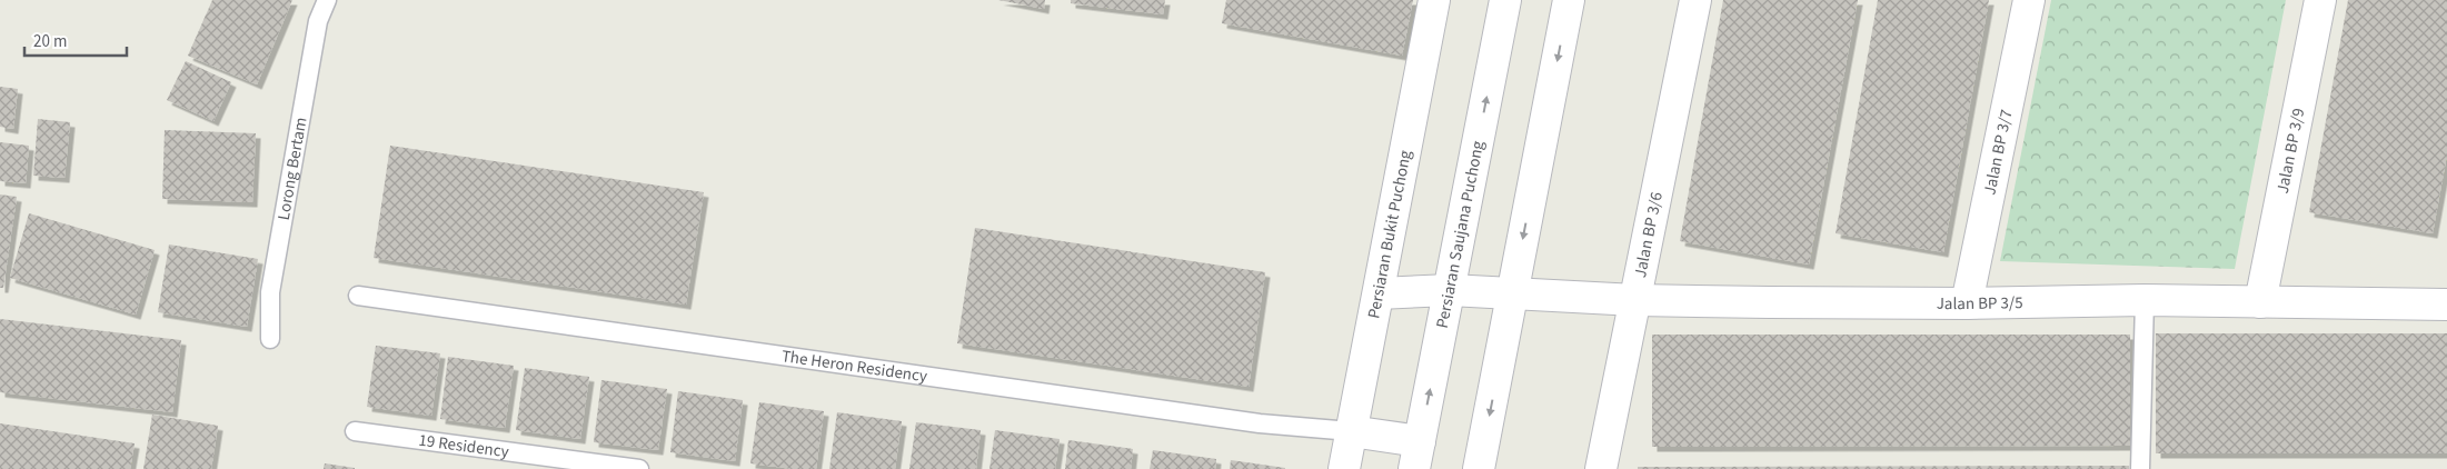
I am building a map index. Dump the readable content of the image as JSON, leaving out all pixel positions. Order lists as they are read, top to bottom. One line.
{"streets":{"street":["Jalan BP 3/9","Jalan BP 3/7","Persiaran Bukit Puchong","Persiaran Saujana Puchong","Jalan BP 3/6","Jalan BP 3/5"],"lane":["Lorong Bertam","The Heron Residency","19 Residency"]},"crossings":[["Jalan BP 3/9","Jalan BP 3/5"],["Jalan BP 3/7","Jalan BP 3/5"],["Persiaran Bukit Puchong","Jalan BP 3/5"],["Persiaran Bukit Puchong","The Heron Residency"],["Persiaran Saujana Puchong","Jalan BP 3/5"],["Jalan BP 3/6","Jalan BP 3/5"]],"scale_bar":"20 m"}
